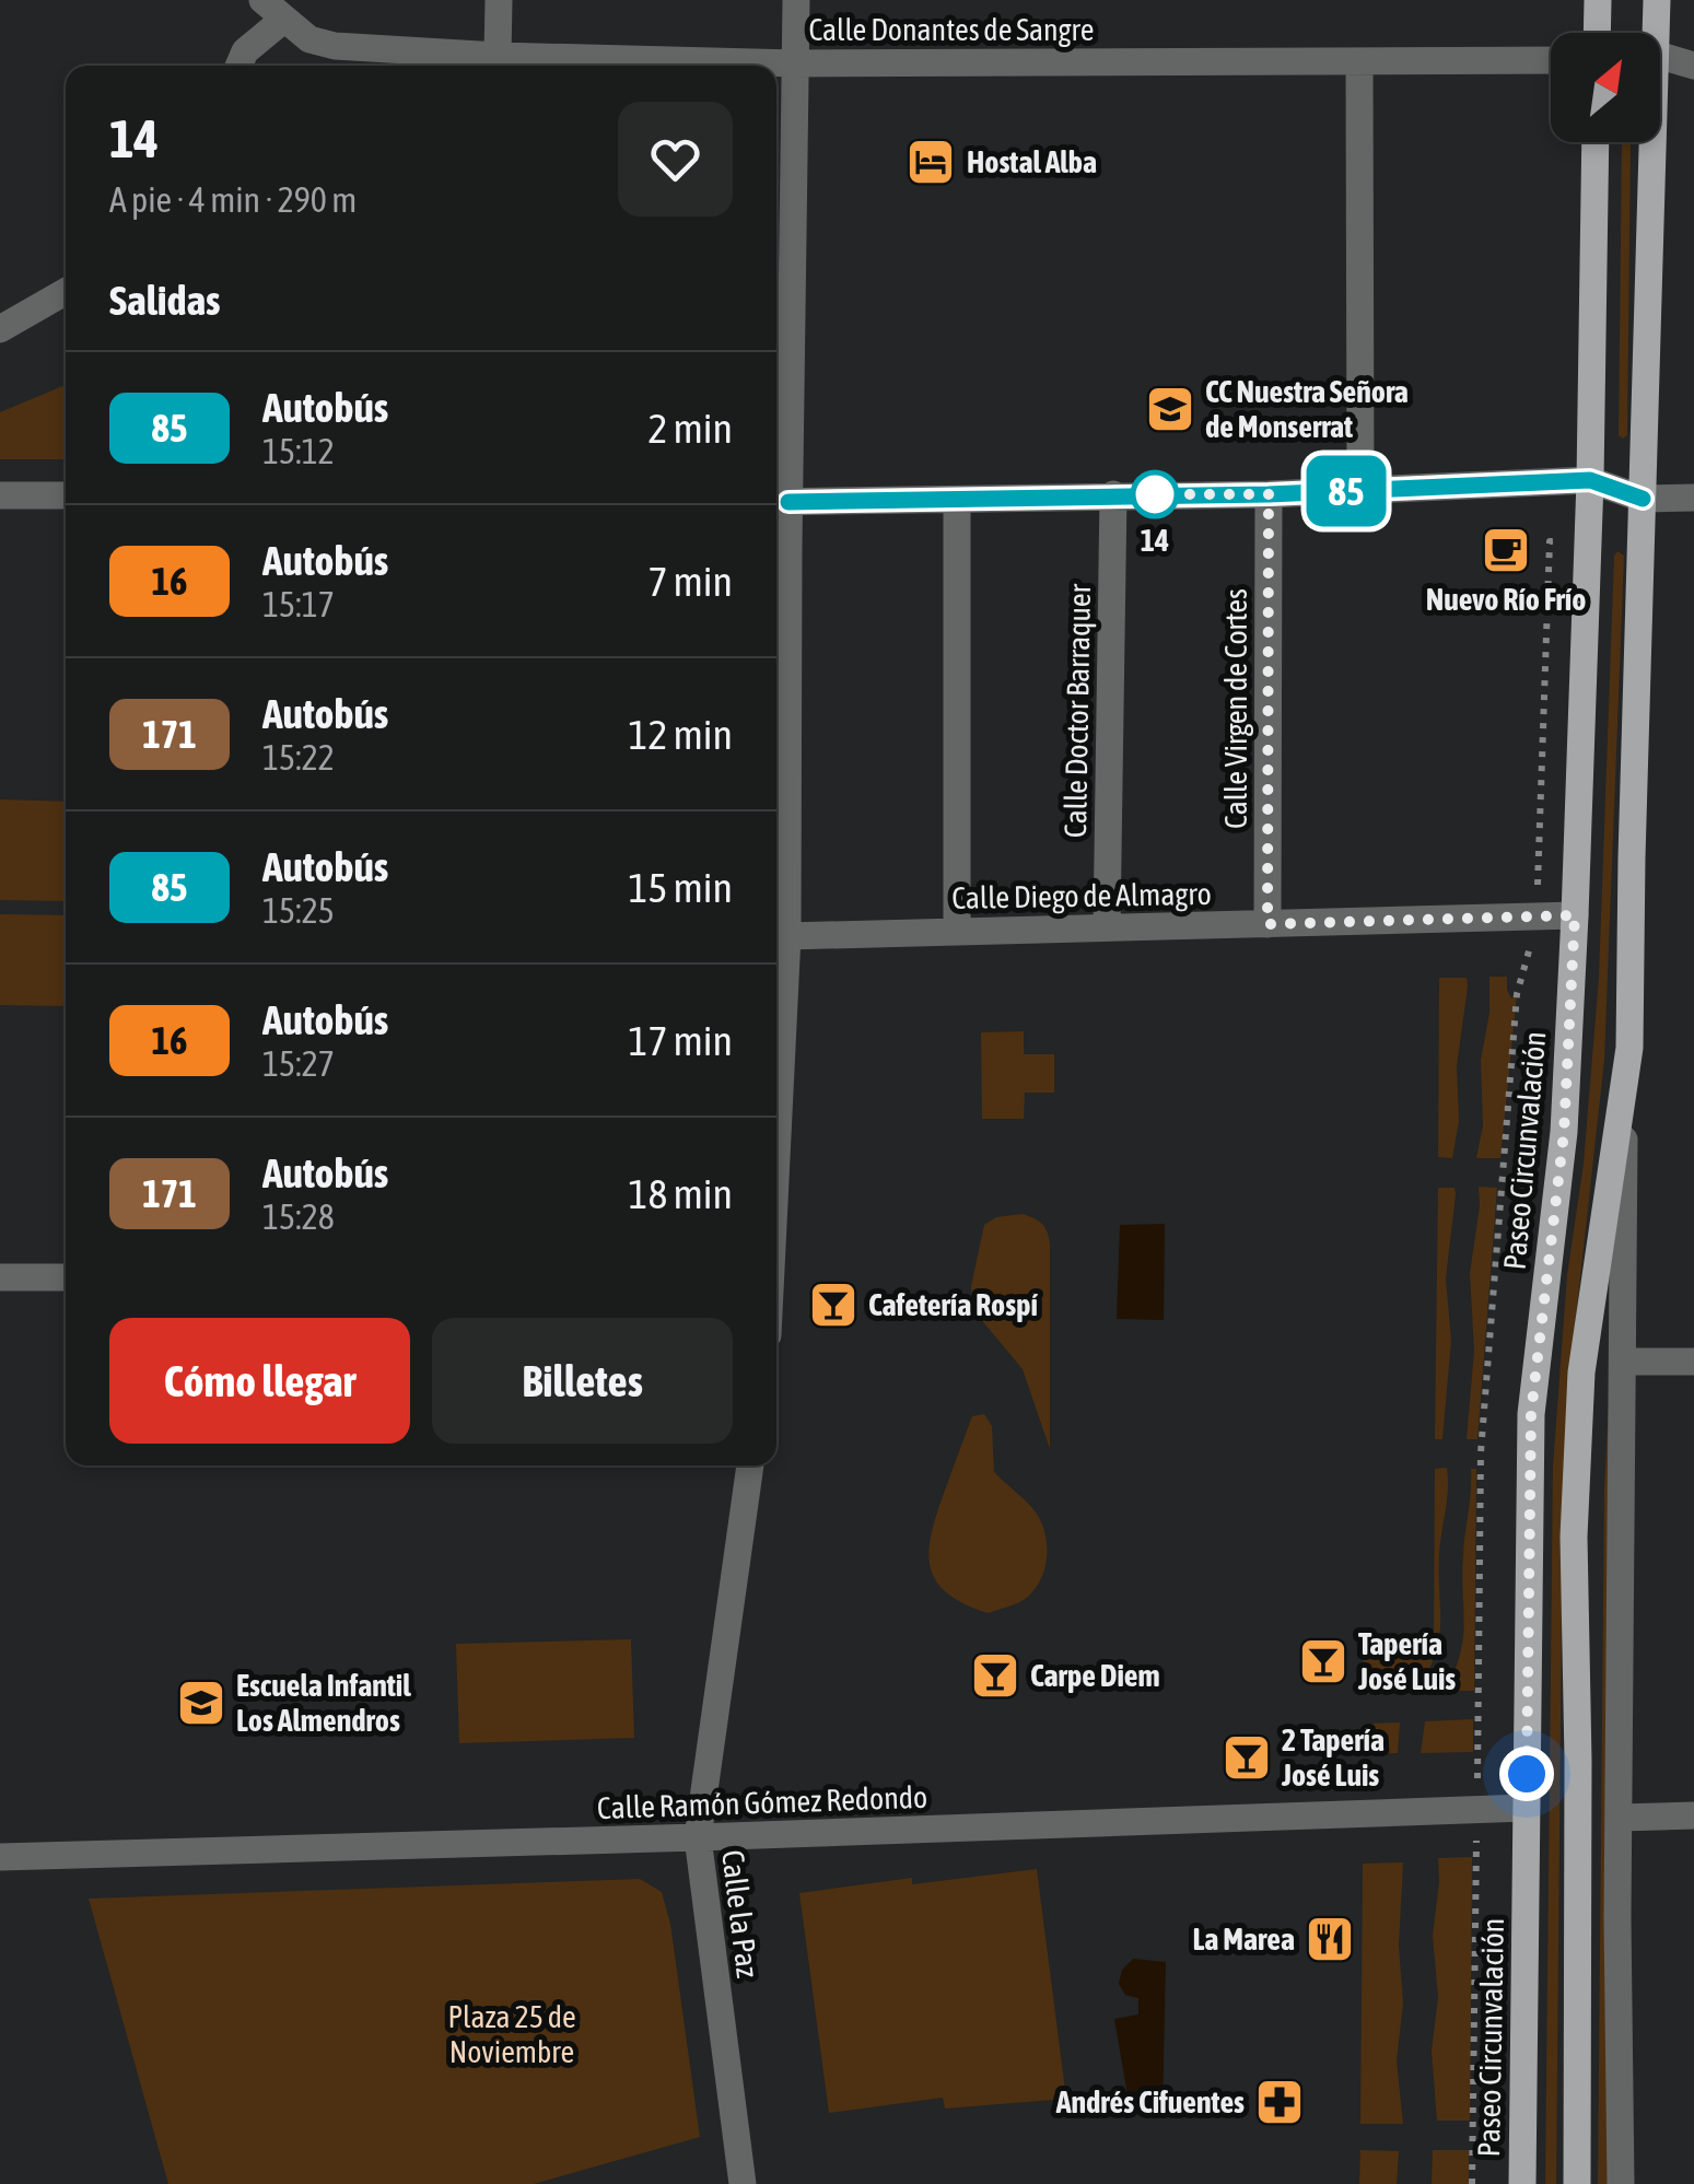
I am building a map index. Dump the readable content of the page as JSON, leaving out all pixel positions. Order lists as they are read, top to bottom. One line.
{"streets":{"main road":["Paseo Circunvalación"],"street":["Calle Donantes de Sangre","Calle Virgen de Cortes","Calle Doctor Barraquer","Calle Diego de Almagro","Calle Ramón Gómez Redondo","Calle la Paz"]},"crossings":[["Calle Virgen de Cortes","Calle Diego de Almagro"],["Calle Doctor Barraquer","Calle Diego de Almagro"],["Calle Diego de Almagro","Paseo Circunvalación"],["Paseo Circunvalación","Calle Ramón Gómez Redondo"],["Calle Ramón Gómez Redondo","Calle la Paz"]],"parks":["Plaza 25 de Noviembre"],"places":{"hotel":["Hostal Alba"],"school or university":["CC Nuestra Señora de Monserrat","Escuela Infantil Los Almendros"],"other":["14"],"cafe":["Nuevo Río Frío"],"bar":["Cafetería Rospí","Tapería José Luis","Carpe Diem","2 Tapería José Luis"],"restaurant":["La Marea"],"pharmacy":["Andrés Cifuentes"]},"lines":["bus line 85"],"north":"top right","page":{"on_map":"85","heading":[["14","A pie · 4 min · 290 m"],"Salidas"],"list":[{"mark":"85","name":"Autobús","note":"15:12","value":"2 min"},{"mark":"16","name":"Autobús","note":"15:17","value":"7 min"},{"mark":"171","name":"Autobús","note":"15:22","value":"12 min"},{"mark":"85","name":"Autobús","note":"15:25","value":"15 min"},{"mark":"16","name":"Autobús","note":"15:27","value":"17 min"},{"mark":"171","name":"Autobús","note":"15:28","value":"18 min"}],"buttons":["Cómo llegar","Billetes"]}}
